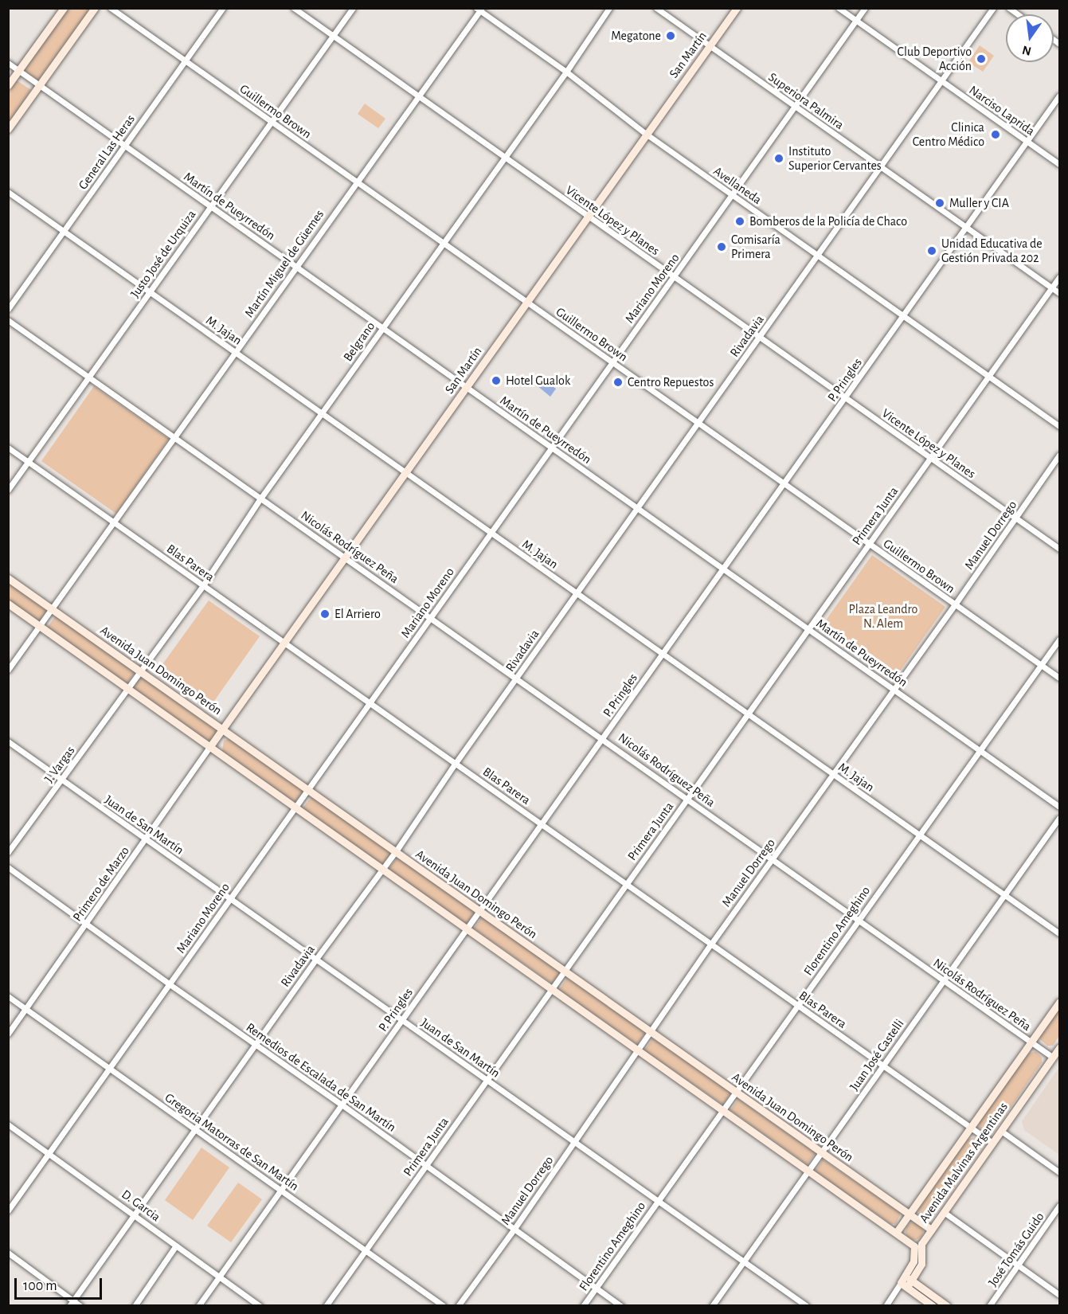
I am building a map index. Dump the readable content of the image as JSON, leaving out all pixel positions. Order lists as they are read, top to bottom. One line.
{"streets":{"main road":["San Martín","Avenida Juan Domingo Perón","Avenida Malvinas Argentinas"],"street":["Superiora Palmira","Narciso Laprida","Guillermo Brown","General Las Heras","Avellaneda","Martín de Pueyrredón","Vicente López y Planes","Justo José de Urquiza","Martín Miguel de Güemes","Mariano Moreno","M. Jajan","Rivadavia","Belgrano","P. Pringles","Primera Junta","Manuel Dorrego","Nicolás Rodríguez Peña","Blas Parera","J. Vargas","Juan de San Martín","Primero de Marzo","Florentino Ameghino","Juan José Castelli","Remedios de Escalada de San Martín","Gregoria Matorras de San Martín","D. Garcia","José Tomás Guido"]},"crossings":[["San Martín","Superiora Palmira"],["San Martín","Guillermo Brown"],["San Martín","Avellaneda"],["San Martín","Martín de Pueyrredón"],["San Martín","Vicente López y Planes"],["San Martín","M. Jajan"],["San Martín","Nicolás Rodríguez Peña"],["San Martín","Blas Parera"],["San Martín","Avenida Juan Domingo Perón"],["San Martín","Primero de Marzo"],["Superiora Palmira","Mariano Moreno"],["Superiora Palmira","Rivadavia"],["Superiora Palmira","P. Pringles"],["Superiora Palmira","Primera Junta"],["Narciso Laprida","Mariano Moreno"],["Narciso Laprida","Rivadavia"],["Narciso Laprida","P. Pringles"],["Guillermo Brown","General Las Heras"],["Guillermo Brown","Justo José de Urquiza"],["Guillermo Brown","Martín Miguel de Güemes"],["Guillermo Brown","Mariano Moreno"],["Guillermo Brown","Rivadavia"],["Guillermo Brown","Belgrano"],["Guillermo Brown","P. Pringles"],["Guillermo Brown","Primera Junta"],["Guillermo Brown","Manuel Dorrego"],["Guillermo Brown","Florentino Ameghino"],["General Las Heras","Martín de Pueyrredón"],["General Las Heras","M. Jajan"],["Avellaneda","Martín Miguel de Güemes"],["Avellaneda","Mariano Moreno"],["Avellaneda","Rivadavia"],["Avellaneda","Belgrano"],["Avellaneda","P. Pringles"],["Avellaneda","Primera Junta"],["Martín de Pueyrredón","Justo José de Urquiza"],["Martín de Pueyrredón","Martín Miguel de Güemes"],["Martín de Pueyrredón","Mariano Moreno"],["Martín de Pueyrredón","Rivadavia"],["Martín de Pueyrredón","Belgrano"],["Martín de Pueyrredón","P. Pringles"],["Martín de Pueyrredón","Primera Junta"],["Martín de Pueyrredón","Manuel Dorrego"],["Martín de Pueyrredón","Florentino Ameghino"],["Vicente López y Planes","Justo José de Urquiza"],["Vicente López y Planes","Martín Miguel de Güemes"],["Vicente López y Planes","Mariano Moreno"],["Vicente López y Planes","Rivadavia"],["Vicente López y Planes","Belgrano"],["Vicente López y Planes","P. Pringles"],["Vicente López y Planes","Primera Junta"],["Vicente López y Planes","Manuel Dorrego"],["Justo José de Urquiza","M. Jajan"],["Justo José de Urquiza","Nicolás Rodríguez Peña"],["Justo José de Urquiza","Blas Parera"],["Martín Miguel de Güemes","M. Jajan"],["Martín Miguel de Güemes","Nicolás Rodríguez Peña"],["Martín Miguel de Güemes","Blas Parera"],["Martín Miguel de Güemes","Avenida Juan Domingo Perón"],["Mariano Moreno","M. Jajan"],["Mariano Moreno","Nicolás Rodríguez Peña"],["Mariano Moreno","Blas Parera"],["Mariano Moreno","Avenida Juan Domingo Perón"],["Mariano Moreno","Juan de San Martín"],["Mariano Moreno","Remedios de Escalada de San Martín"],["Mariano Moreno","Gregoria Matorras de San Martín"],["Mariano Moreno","D. Garcia"],["M. Jajan","Rivadavia"],["M. Jajan","Belgrano"],["M. Jajan","P. Pringles"],["M. Jajan","Primera Junta"],["M. Jajan","Manuel Dorrego"],["M. Jajan","Florentino Ameghino"],["M. Jajan","Juan José Castelli"],["Rivadavia","Nicolás Rodríguez Peña"],["Rivadavia","Blas Parera"],["Rivadavia","Avenida Juan Domingo Perón"],["Rivadavia","Juan de San Martín"],["Rivadavia","Remedios de Escalada de San Martín"],["Rivadavia","Gregoria Matorras de San Martín"],["Rivadavia","D. Garcia"],["Belgrano","Nicolás Rodríguez Peña"],["Belgrano","Blas Parera"],["Belgrano","Avenida Juan Domingo Perón"],["Belgrano","J. Vargas"],["P. Pringles","Nicolás Rodríguez Peña"],["P. Pringles","Blas Parera"],["P. Pringles","Avenida Juan Domingo Perón"],["P. Pringles","Juan de San Martín"],["P. Pringles","Remedios de Escalada de San Martín"],["P. Pringles","Gregoria Matorras de San Martín"],["P. Pringles","D. Garcia"],["Primera Junta","Nicolás Rodríguez Peña"],["Primera Junta","Blas Parera"],["Primera Junta","Avenida Juan Domingo Perón"],["Primera Junta","Juan de San Martín"],["Primera Junta","Remedios de Escalada de San Martín"],["Primera Junta","Gregoria Matorras de San Martín"],["Manuel Dorrego","Nicolás Rodríguez Peña"],["Manuel Dorrego","Blas Parera"],["Manuel Dorrego","Avenida Juan Domingo Perón"],["Manuel Dorrego","Juan de San Martín"],["Manuel Dorrego","Remedios de Escalada de San Martín"],["Nicolás Rodríguez Peña","Florentino Ameghino"],["Nicolás Rodríguez Peña","Juan José Castelli"],["Nicolás Rodríguez Peña","Avenida Malvinas Argentinas"],["Blas Parera","Florentino Ameghino"],["Blas Parera","Juan José Castelli"],["Blas Parera","Avenida Malvinas Argentinas"],["Avenida Juan Domingo Perón","Florentino Ameghino"],["Avenida Juan Domingo Perón","Juan José Castelli"],["Avenida Juan Domingo Perón","Avenida Malvinas Argentinas"],["J. Vargas","Juan de San Martín"],["Juan de San Martín","Primero de Marzo"],["Juan de San Martín","Florentino Ameghino"],["Juan de San Martín","Juan José Castelli"],["Primero de Marzo","Remedios de Escalada de San Martín"],["Primero de Marzo","Gregoria Matorras de San Martín"],["Florentino Ameghino","Remedios de Escalada de San Martín"]],"parks":["Plaza Leandro N. Alem"],"places":["Megatone","Club Deportivo Acción","Clinica Centro Médico","Instituto Superior Cervantes","Muller y CIA","Bomberos de la Policía de Chaco","Comisaría Primera","Unidad Educativa de Gestión Privada 202","Hotel Gualok","Centro Repuestos","El Arriero"],"scale_bar":"100 m","north":"bottom"}
